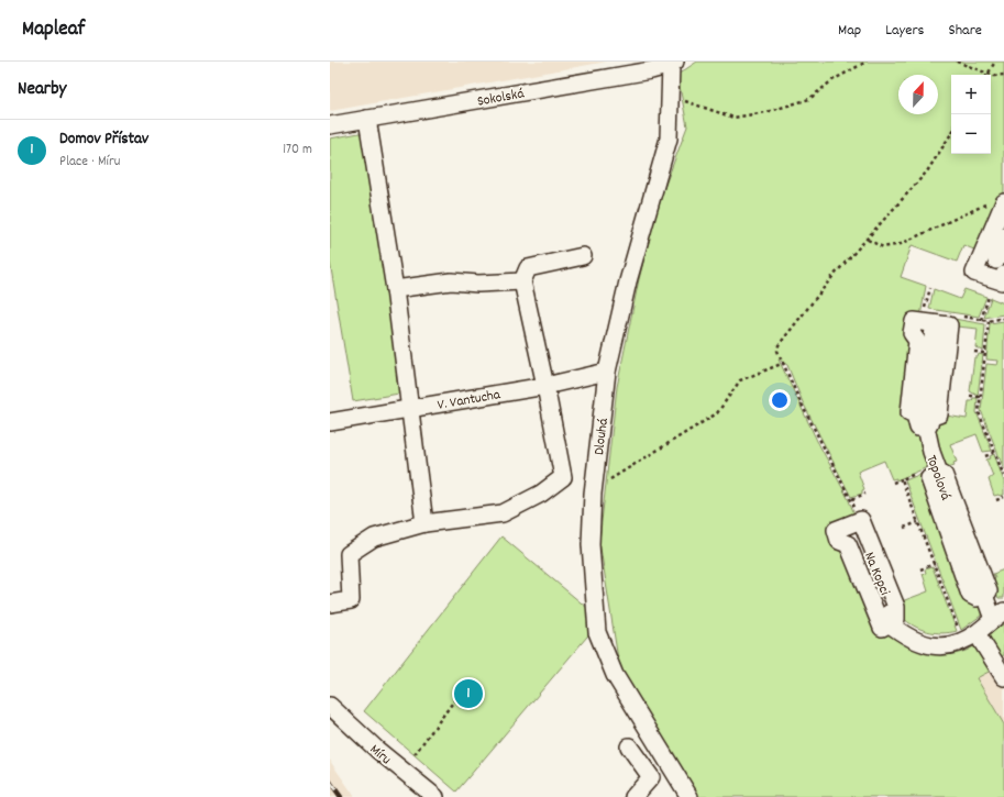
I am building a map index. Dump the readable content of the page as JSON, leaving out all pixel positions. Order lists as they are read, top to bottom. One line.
{"streets":{"street":["Sokolská","V. Vantucha","Dlouhá","Topolová","Na Kopci","Míru"]},"crossings":[["Sokolská","Dlouhá"],["V. Vantucha","Dlouhá"]],"north":"top","page":{"header":"Mapleaf","nav":["Map","Layers","Share"],"heading":"Nearby","map_buttons":["+","−"],"list":[{"mark":"1","name":"Domov Přístav","note":"Place · Míru","value":"170 m"}],"pins":"1"}}
